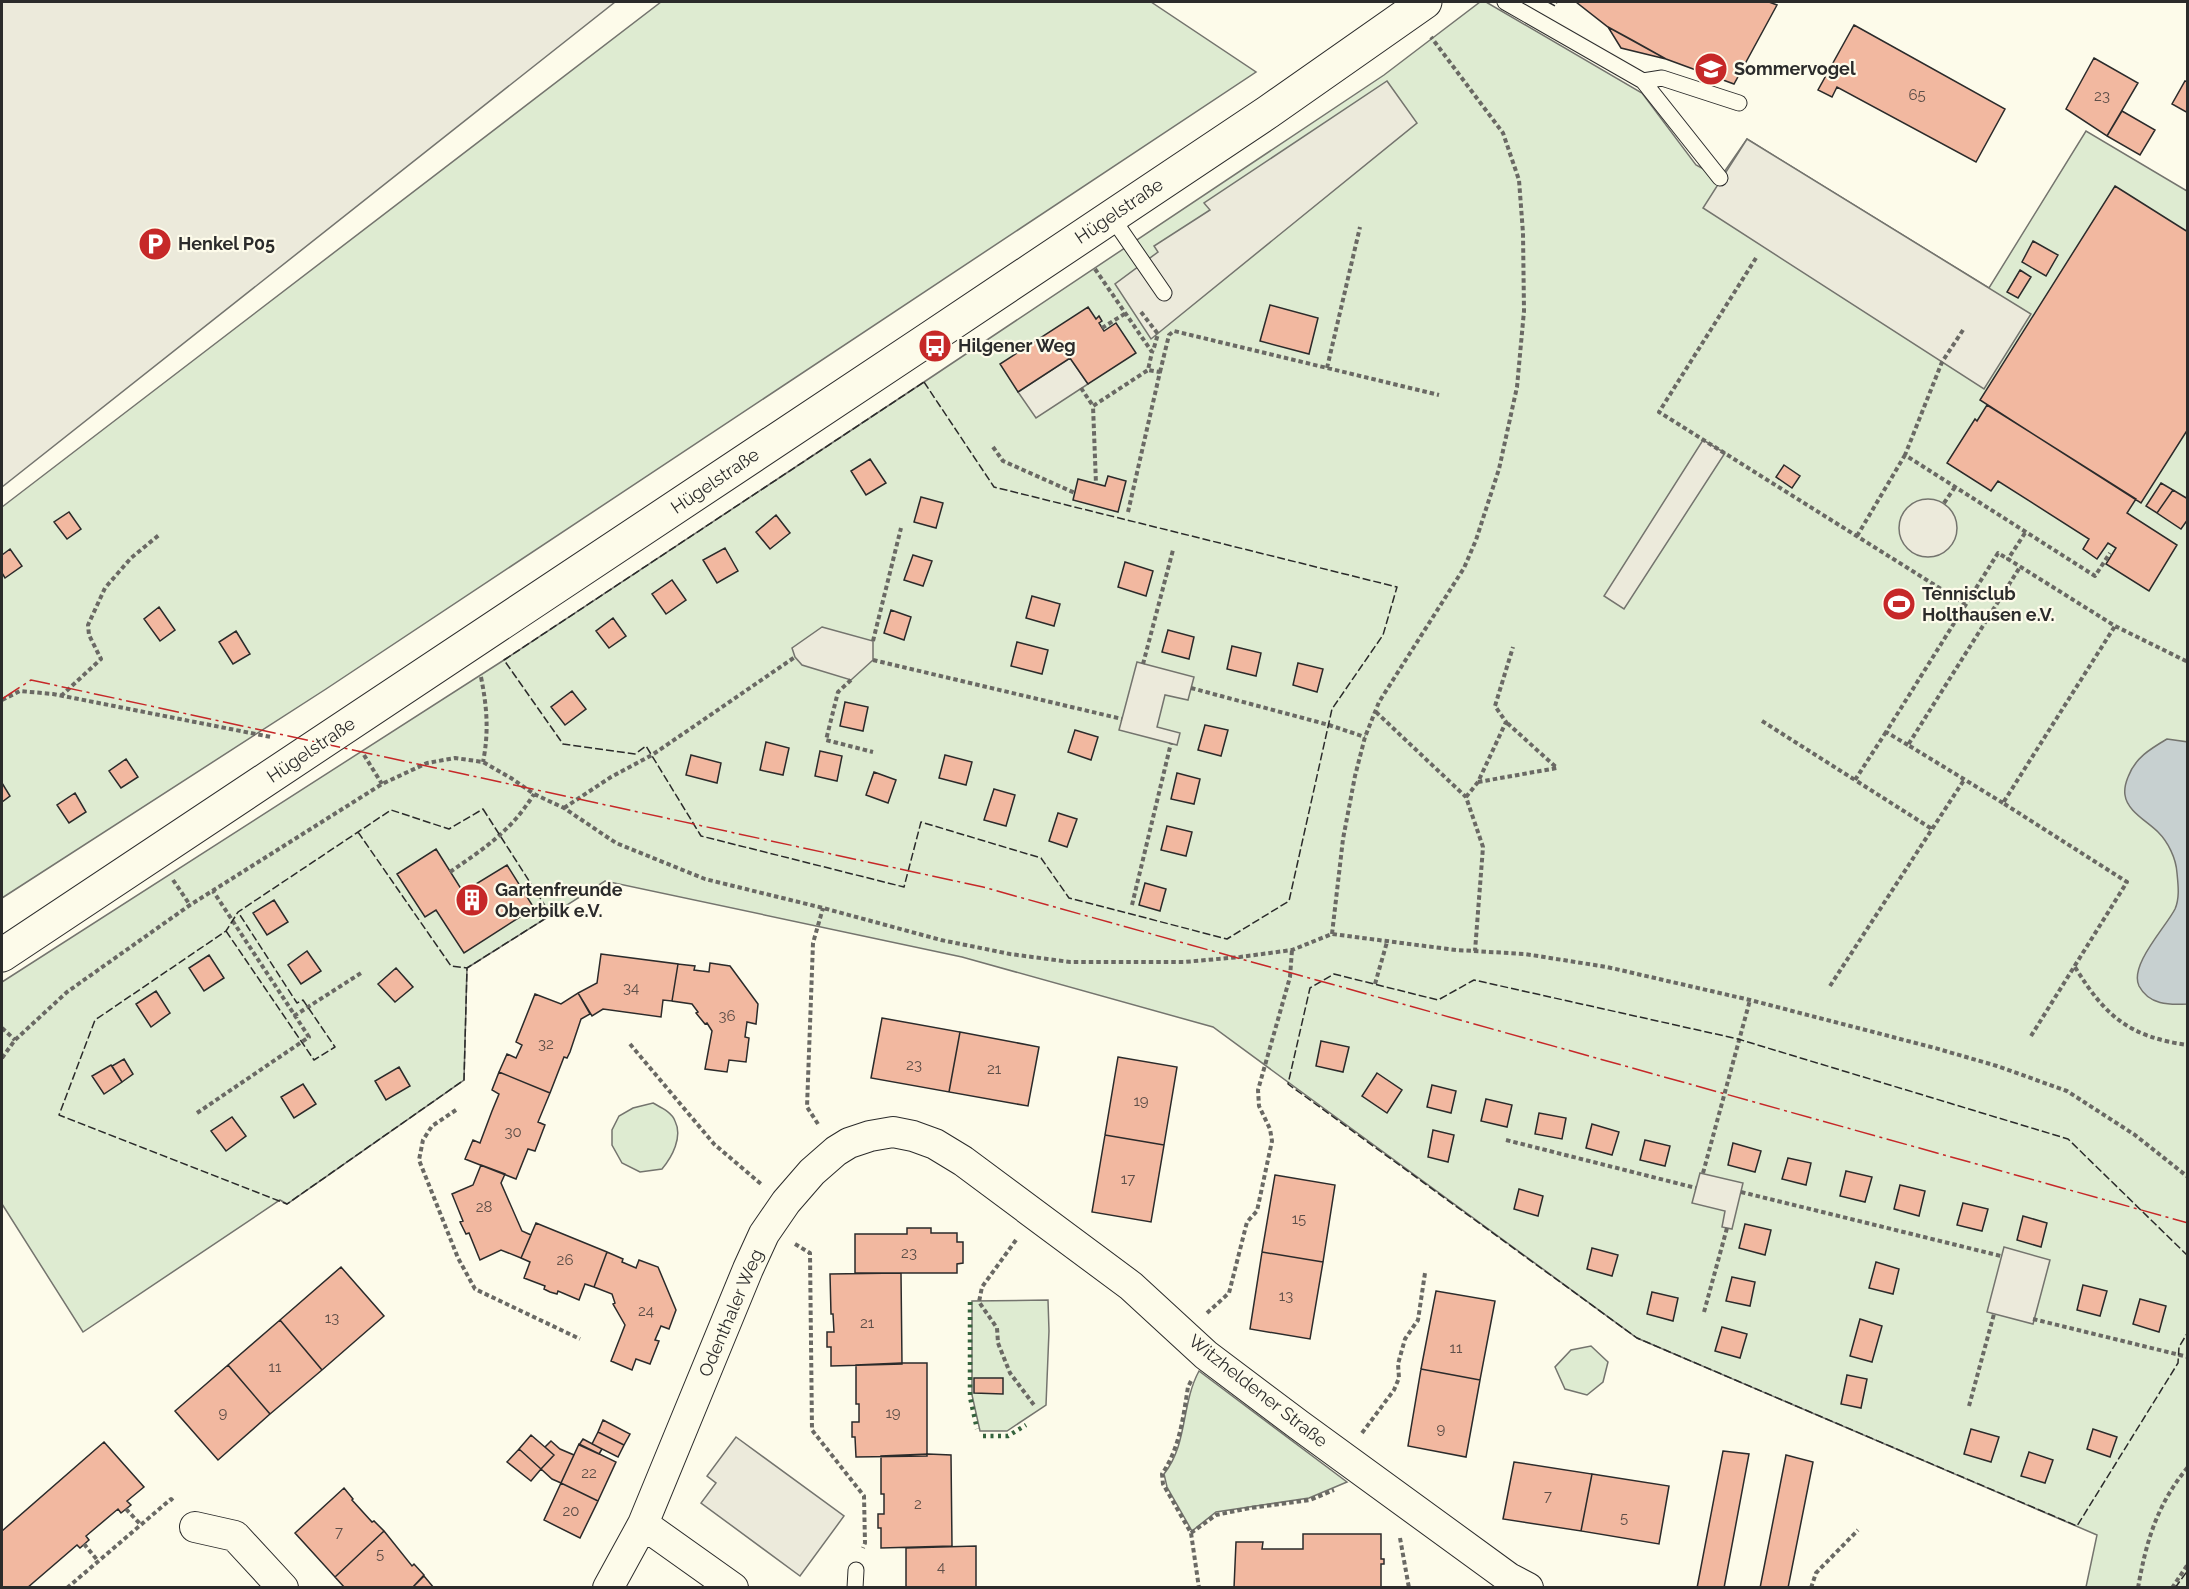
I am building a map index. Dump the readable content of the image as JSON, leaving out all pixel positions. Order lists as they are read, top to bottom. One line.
{"streets":{"street":["Hügelstraße","Odenthaler Weg","Witzheldener Straße"]},"crossings":[["Odenthaler Weg","Witzheldener Straße"]],"places":{"school or university":["Sommervogel"],"parking":["Henkel P05"],"bus stop":["Hilgener Weg"],"sports":["Tennisclub Holthausen e.V."],"building":["Gartenfreunde Oberbilk e.V."]},"house_numbers":["65","23","34","36","32","23","21","19","30","17","28","15","23","26","13","24","13","21","11","11","9","19","9","22","7","2","20","5","7","5","4"]}
